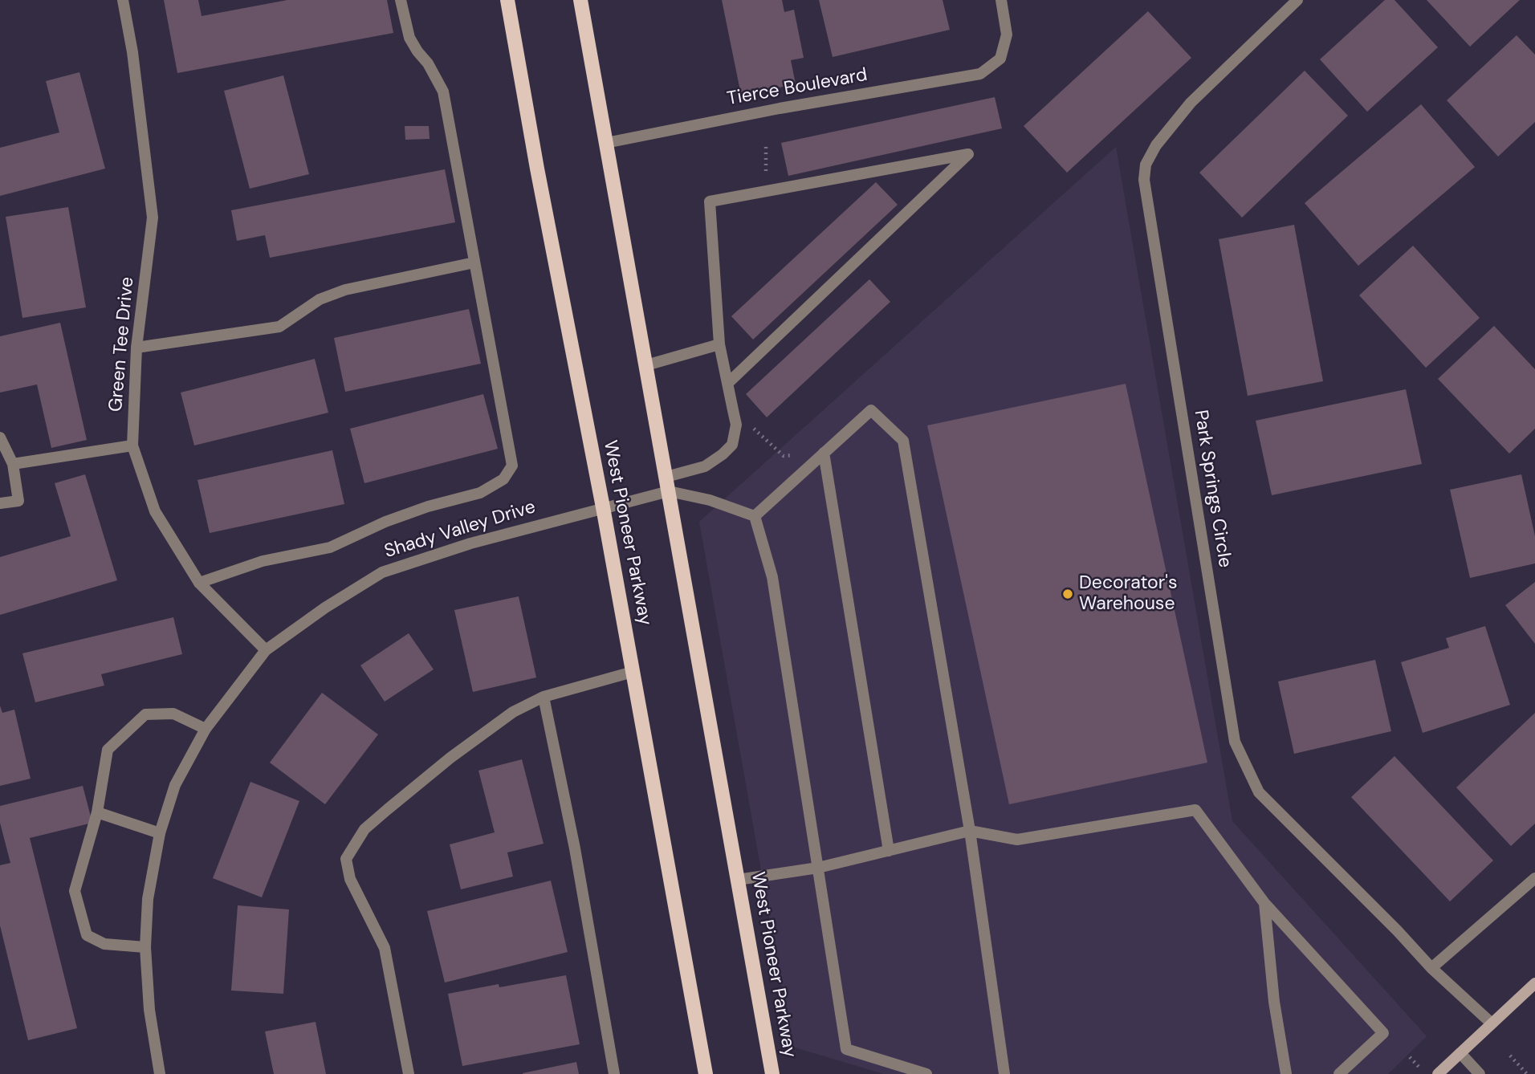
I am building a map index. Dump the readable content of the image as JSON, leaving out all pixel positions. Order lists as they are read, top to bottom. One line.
{"streets":{"main road":["West Pioneer Parkway"],"street":["Tierce Boulevard","Green Tee Drive","Park Springs Circle","Shady Valley Drive"]},"crossings":[["Tierce Boulevard","West Pioneer Parkway"],["Green Tee Drive","Shady Valley Drive"],["Shady Valley Drive","West Pioneer Parkway"]],"places":["Decorator's Warehouse"]}
